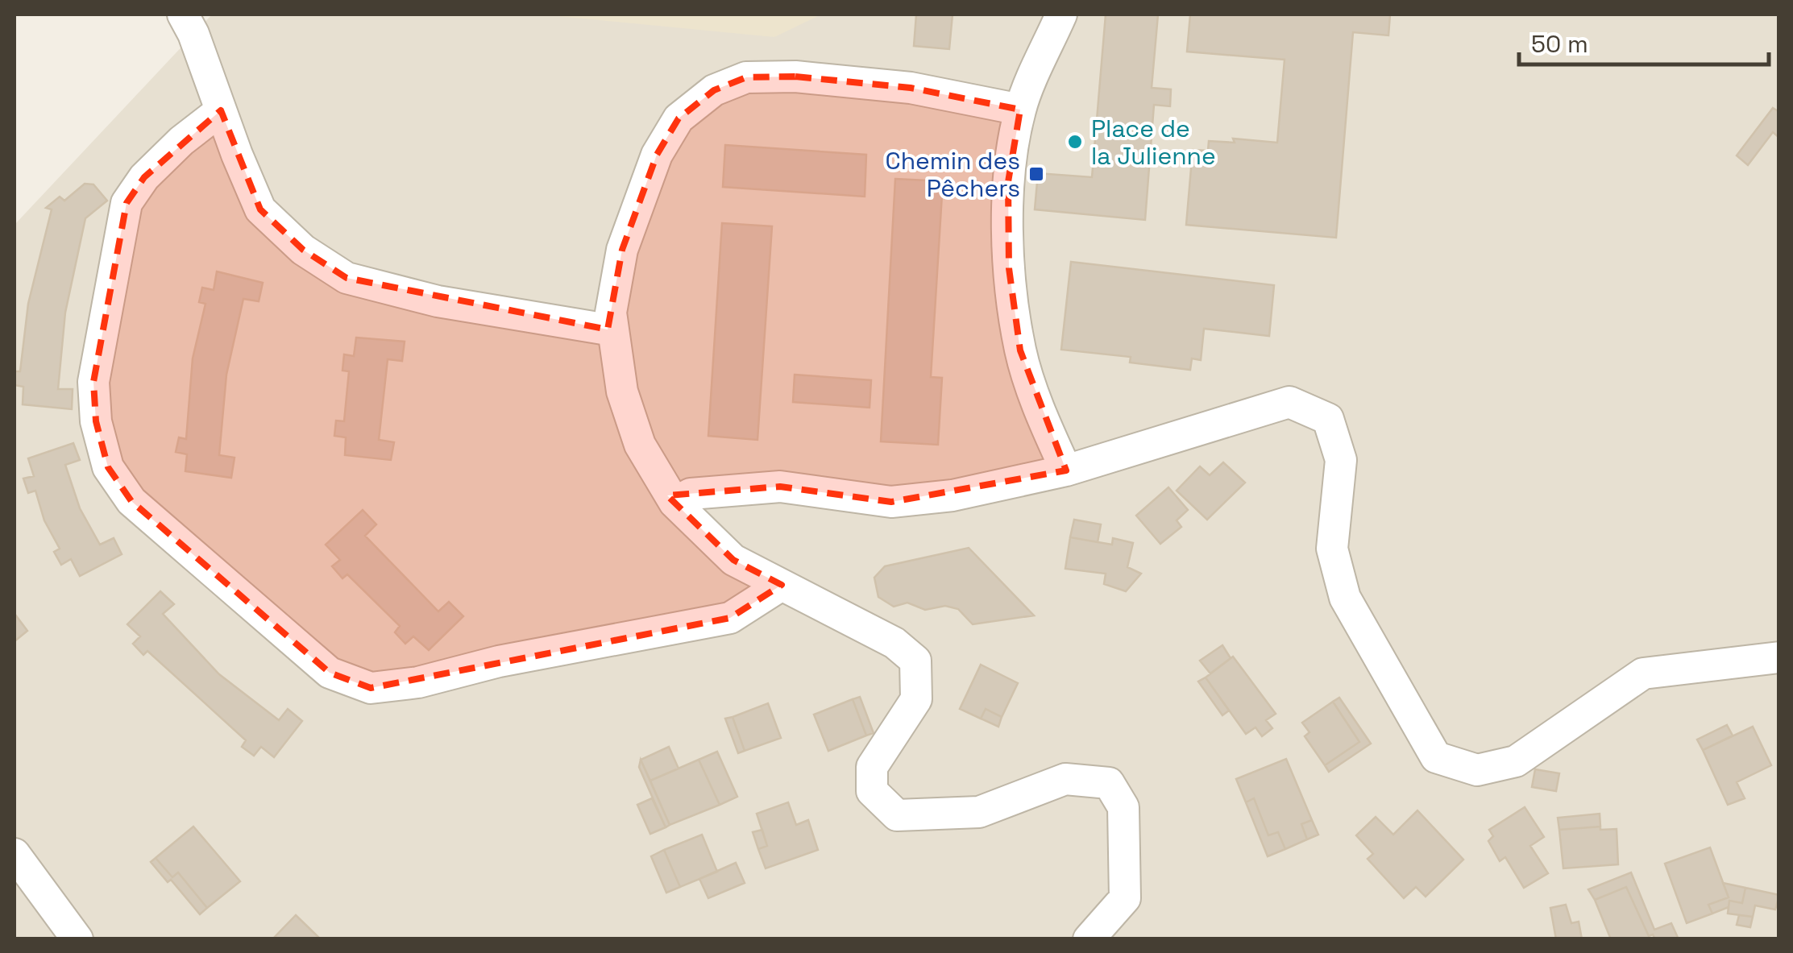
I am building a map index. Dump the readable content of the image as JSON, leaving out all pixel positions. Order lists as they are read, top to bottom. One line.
{"places":{"other":["Place de la Julienne"],"transit":["Chemin des Pêchers"]},"scale_bar":"50 m"}
